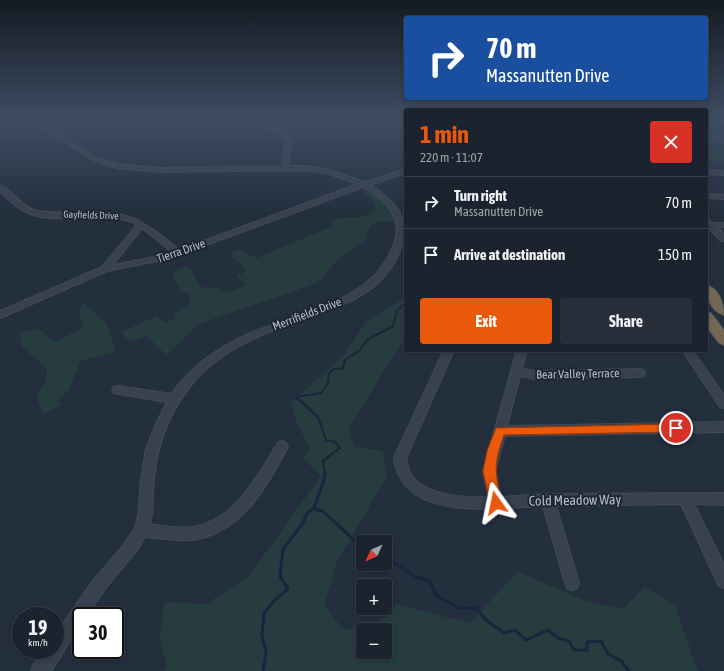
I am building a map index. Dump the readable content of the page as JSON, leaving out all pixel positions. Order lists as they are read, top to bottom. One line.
{"streets":{"street":["Gayfields Drive","Tierra Drive","Merrifields Drive","Bear Valley Terrace","Cold Meadow Way"]},"crossings":[["Gayfields Drive","Tierra Drive"],["Tierra Drive","Merrifields Drive"]],"north":"bottom left","page":{"turn":["70 m","Massanutten Drive"],"heading":["1 min","220 m · 11:07"],"list":[{"name":"Turn right","note":"Massanutten Drive","value":"70 m"},{"name":"Arrive at destination","value":"150 m"}],"buttons":["Exit","Share"],"map_buttons":["+","−"],"speed":"19 km/h","limit":"30"}}
